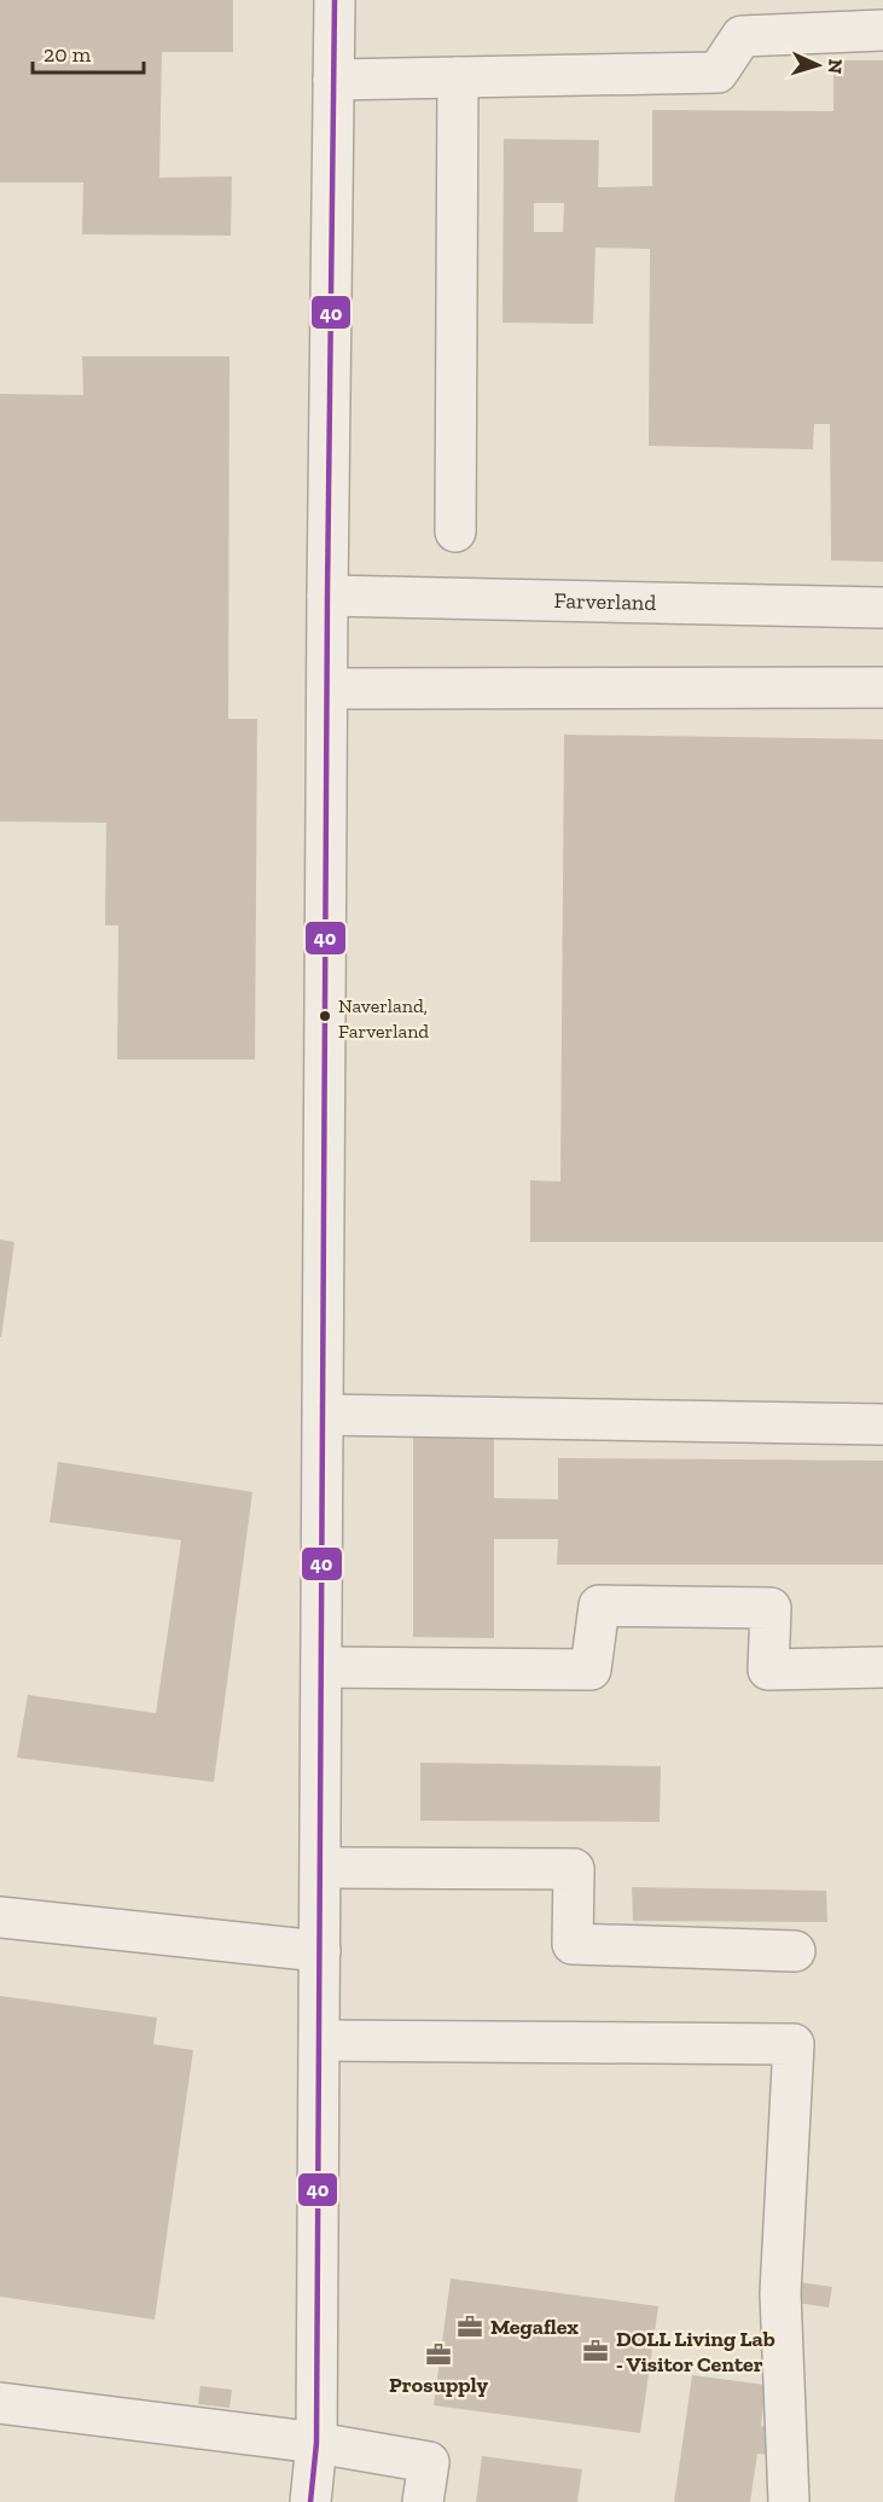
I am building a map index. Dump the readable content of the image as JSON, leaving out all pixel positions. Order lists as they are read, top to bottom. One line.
{"streets":{"street":["Farverland"]},"places":{"other":["Naverland, Farverland"],"office":["Megaflex","DOLL Living Lab - Visitor Center","Prosupply"]},"lines":["transit line 40"],"scale_bar":"20 m","north":"right"}
